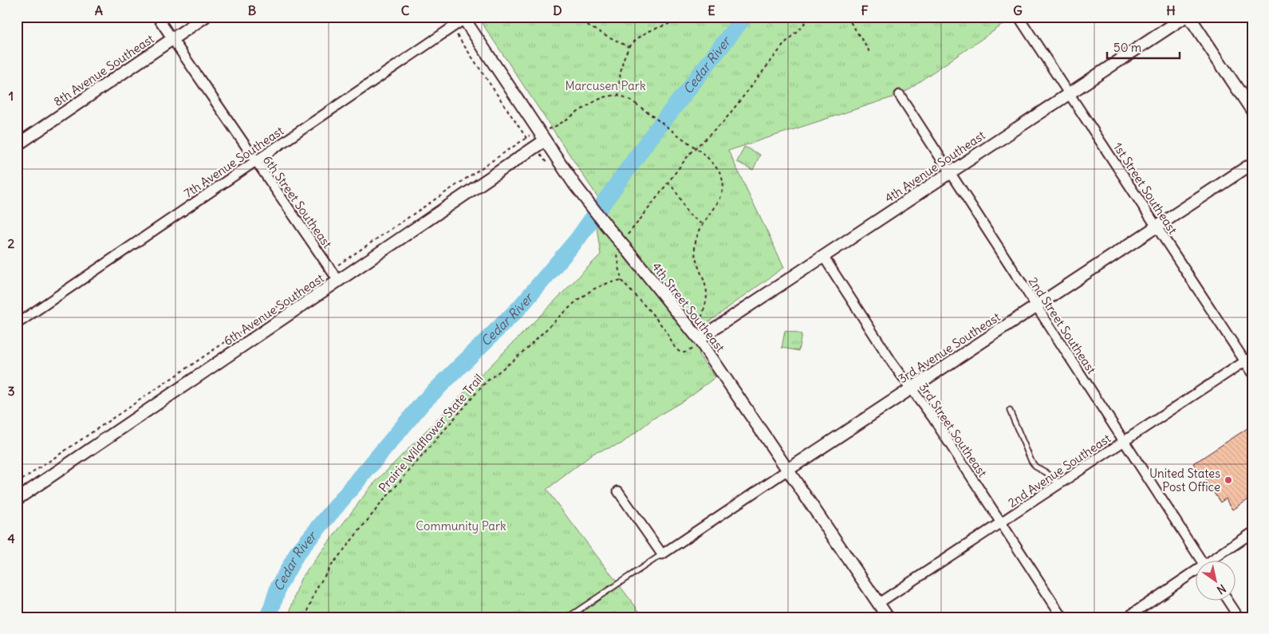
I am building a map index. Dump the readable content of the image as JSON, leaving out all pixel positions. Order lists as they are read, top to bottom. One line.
{"streets":{"street":["8th Avenue Southeast","7th Avenue Southeast","4th Avenue Southeast","1st Street Southeast","6th Street Southeast","4th Street Southeast","6th Avenue Southeast","2nd Street Southeast","3rd Avenue Southeast","3rd Street Southeast","2nd Avenue Southeast"],"path":["Prairie Wildflower State Trail"]},"crossings":[["8th Avenue Southeast","6th Street Southeast"],["7th Avenue Southeast","6th Street Southeast"],["7th Avenue Southeast","4th Street Southeast"],["4th Avenue Southeast","1st Street Southeast"],["4th Avenue Southeast","4th Street Southeast"],["4th Avenue Southeast","2nd Street Southeast"],["4th Avenue Southeast","3rd Street Southeast"],["1st Street Southeast","3rd Avenue Southeast"],["1st Street Southeast","2nd Avenue Southeast"],["6th Street Southeast","6th Avenue Southeast"],["4th Street Southeast","6th Avenue Southeast"],["4th Street Southeast","3rd Avenue Southeast"],["4th Street Southeast","2nd Avenue Southeast"],["2nd Street Southeast","3rd Avenue Southeast"],["2nd Street Southeast","2nd Avenue Southeast"],["3rd Avenue Southeast","3rd Street Southeast"],["3rd Street Southeast","2nd Avenue Southeast"]],"water":["Cedar River"],"parks":["Marcusen Park","Community Park"],"places":["United States Post Office"],"scale_bar":"50 m","north":"bottom right","grid":{"columns":["A","B","C","D","E","F","G","H"],"rows":["1","2","3","4"]}}
